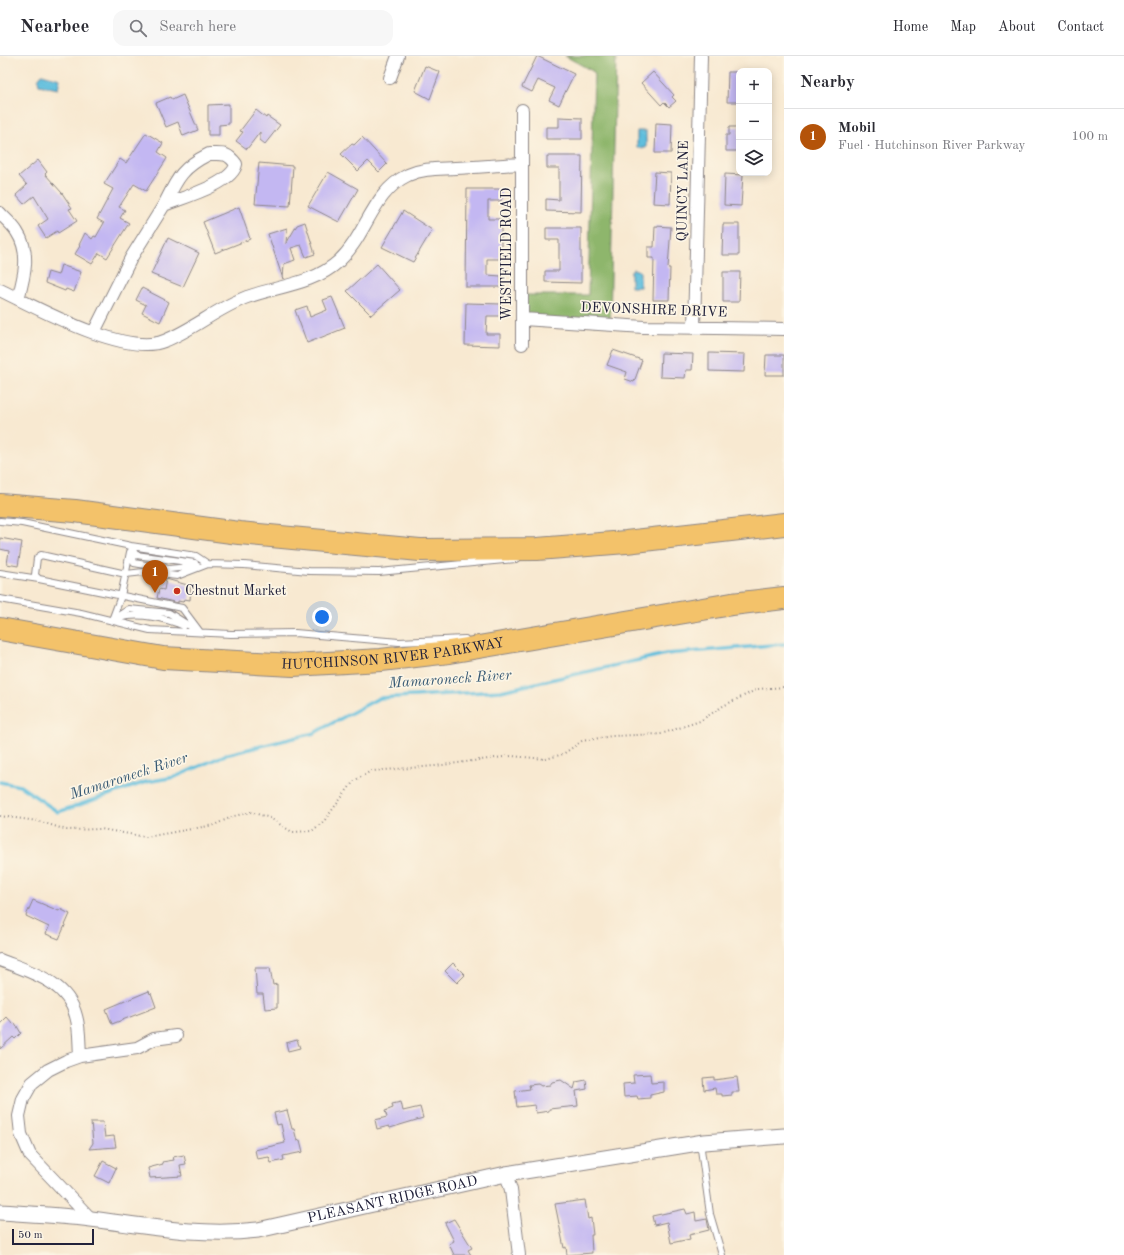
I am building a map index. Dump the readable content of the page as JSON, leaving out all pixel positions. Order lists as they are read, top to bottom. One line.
{"streets":{"highway":["HUTCHINSON RIVER PARKWAY"],"street":["QUINCY LANE","WESTFIELD ROAD","DEVONSHIRE DRIVE","PLEASANT RIDGE ROAD"]},"crossings":[["QUINCY LANE","DEVONSHIRE DRIVE"],["WESTFIELD ROAD","DEVONSHIRE DRIVE"]],"water":["Mamaroneck River"],"places":["Chestnut Market"],"scale_bar":"50 m","page":{"header":"Nearbee","search":"Search here","nav":["Home","Map","About","Contact"],"heading":"Nearby","map_buttons":["+","−"],"list":[{"mark":"1","name":"Mobil","note":"Fuel · Hutchinson River Parkway","value":"100 m"}],"pins":"1","scale":"50 m"}}
